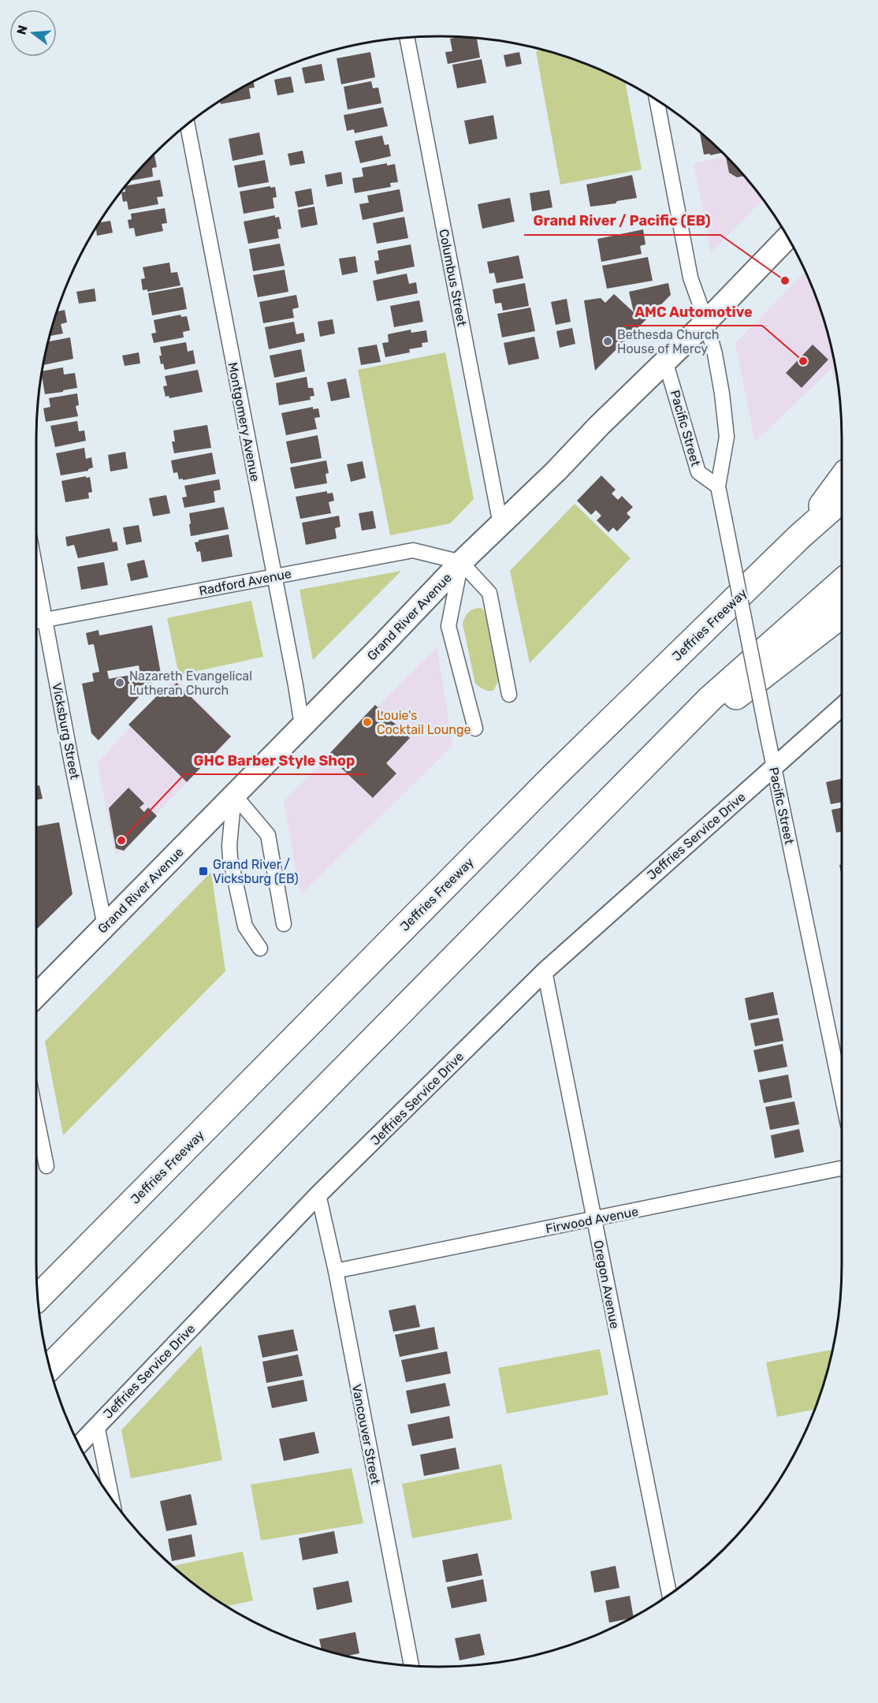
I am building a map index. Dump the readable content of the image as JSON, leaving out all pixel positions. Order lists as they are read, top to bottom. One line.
{"streets":{"highway":["Jeffries Freeway"],"main road":["Grand River Avenue"],"street":["Columbus Street","Montgomery Avenue","Pacific Street","Radford Avenue","Vicksburg Street","Jeffries Service Drive","Firwood Avenue","Oregon Avenue","Vancouver Street"]},"crossings":[["Columbus Street","Grand River Avenue"],["Montgomery Avenue","Radford Avenue"],["Montgomery Avenue","Grand River Avenue"],["Pacific Street","Grand River Avenue"],["Pacific Street","Jeffries Service Drive"],["Radford Avenue","Grand River Avenue"],["Radford Avenue","Vicksburg Street"],["Grand River Avenue","Vicksburg Street"],["Jeffries Service Drive","Oregon Avenue"],["Jeffries Service Drive","Vancouver Street"],["Firwood Avenue","Oregon Avenue"],["Firwood Avenue","Vancouver Street"]],"places":{"other":["Grand River / Pacific (EB)","Bethesda Church House of Mercy","AMC Automotive","Nazareth Evangelical Lutheran Church","Louie's Cocktail Lounge","GHC Barber Style Shop"],"transit":["Grand River / Vicksburg (EB)"]},"north":"left"}
